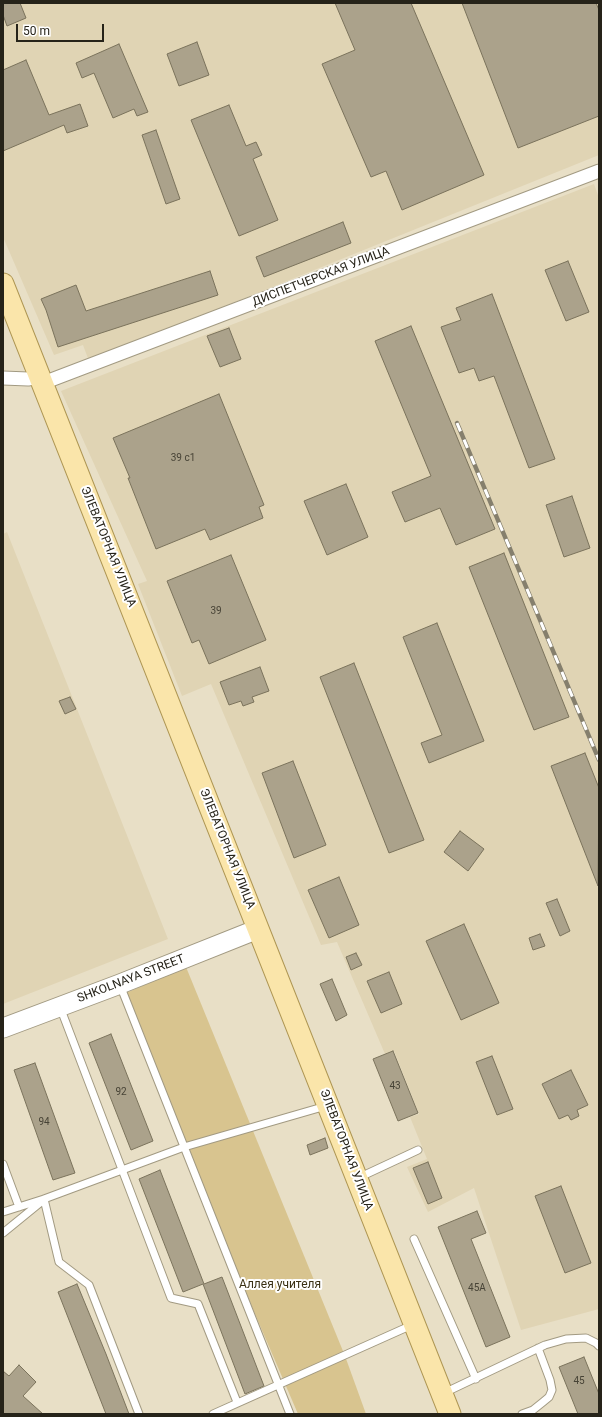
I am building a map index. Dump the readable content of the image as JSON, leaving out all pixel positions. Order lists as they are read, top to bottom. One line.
{"streets":{"main road":["ЭЛЕВАТОРНАЯ УЛИЦА"],"street":["ДИСПЕТЧЕРСКАЯ УЛИЦА","SHKOLNAYA STREET"]},"crossings":[["ДИСПЕТЧЕРСКАЯ УЛИЦА","ЭЛЕВАТОРНАЯ УЛИЦА"],["ЭЛЕВАТОРНАЯ УЛИЦА","SHKOLNAYA STREET"]],"parks":["Аллея учителя"],"house_numbers":["39 с1","39","43","92","94","45А","45"],"scale_bar":"50 m"}
